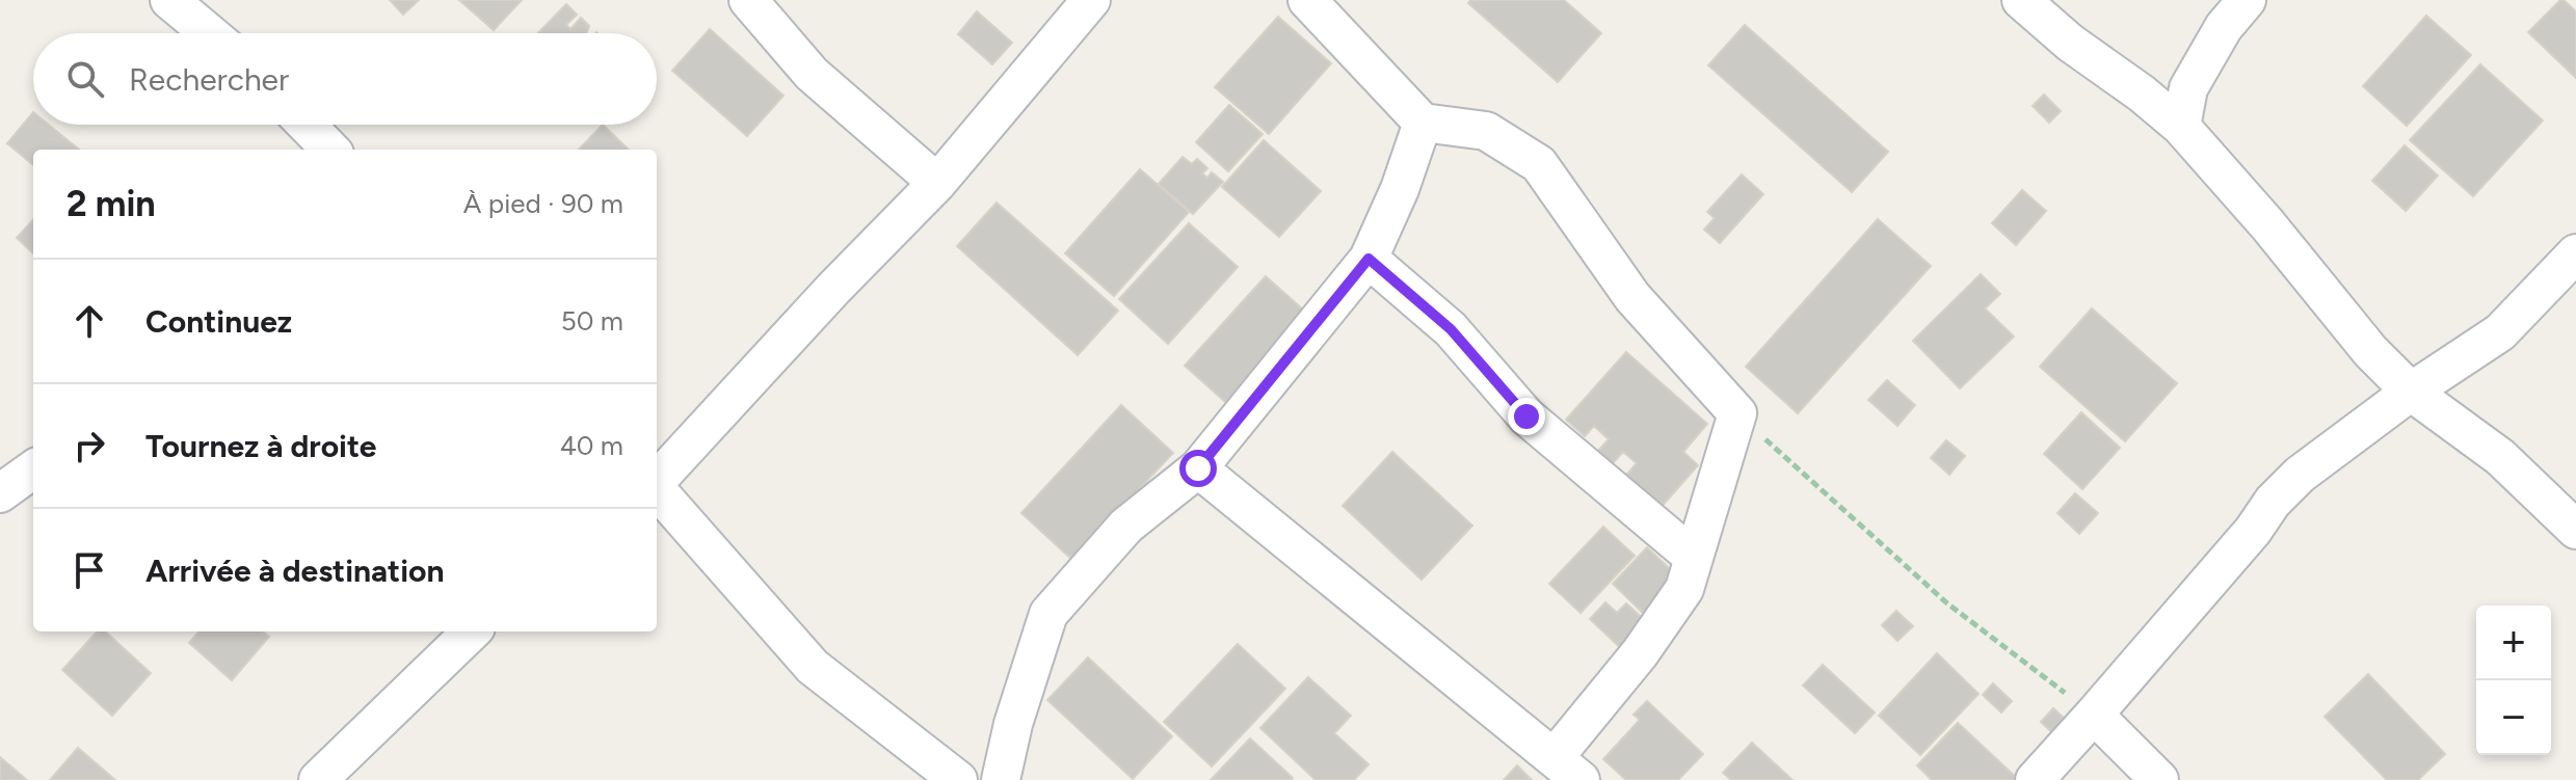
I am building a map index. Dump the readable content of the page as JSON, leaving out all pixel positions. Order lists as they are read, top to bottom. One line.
{"page":{"search":"Rechercher","heading":["2 min","À pied · 90 m"],"list":[["Continuez","50 m"],["Tournez à droite","40 m"],"Arrivée à destination"],"map_buttons":["+","−"]}}
